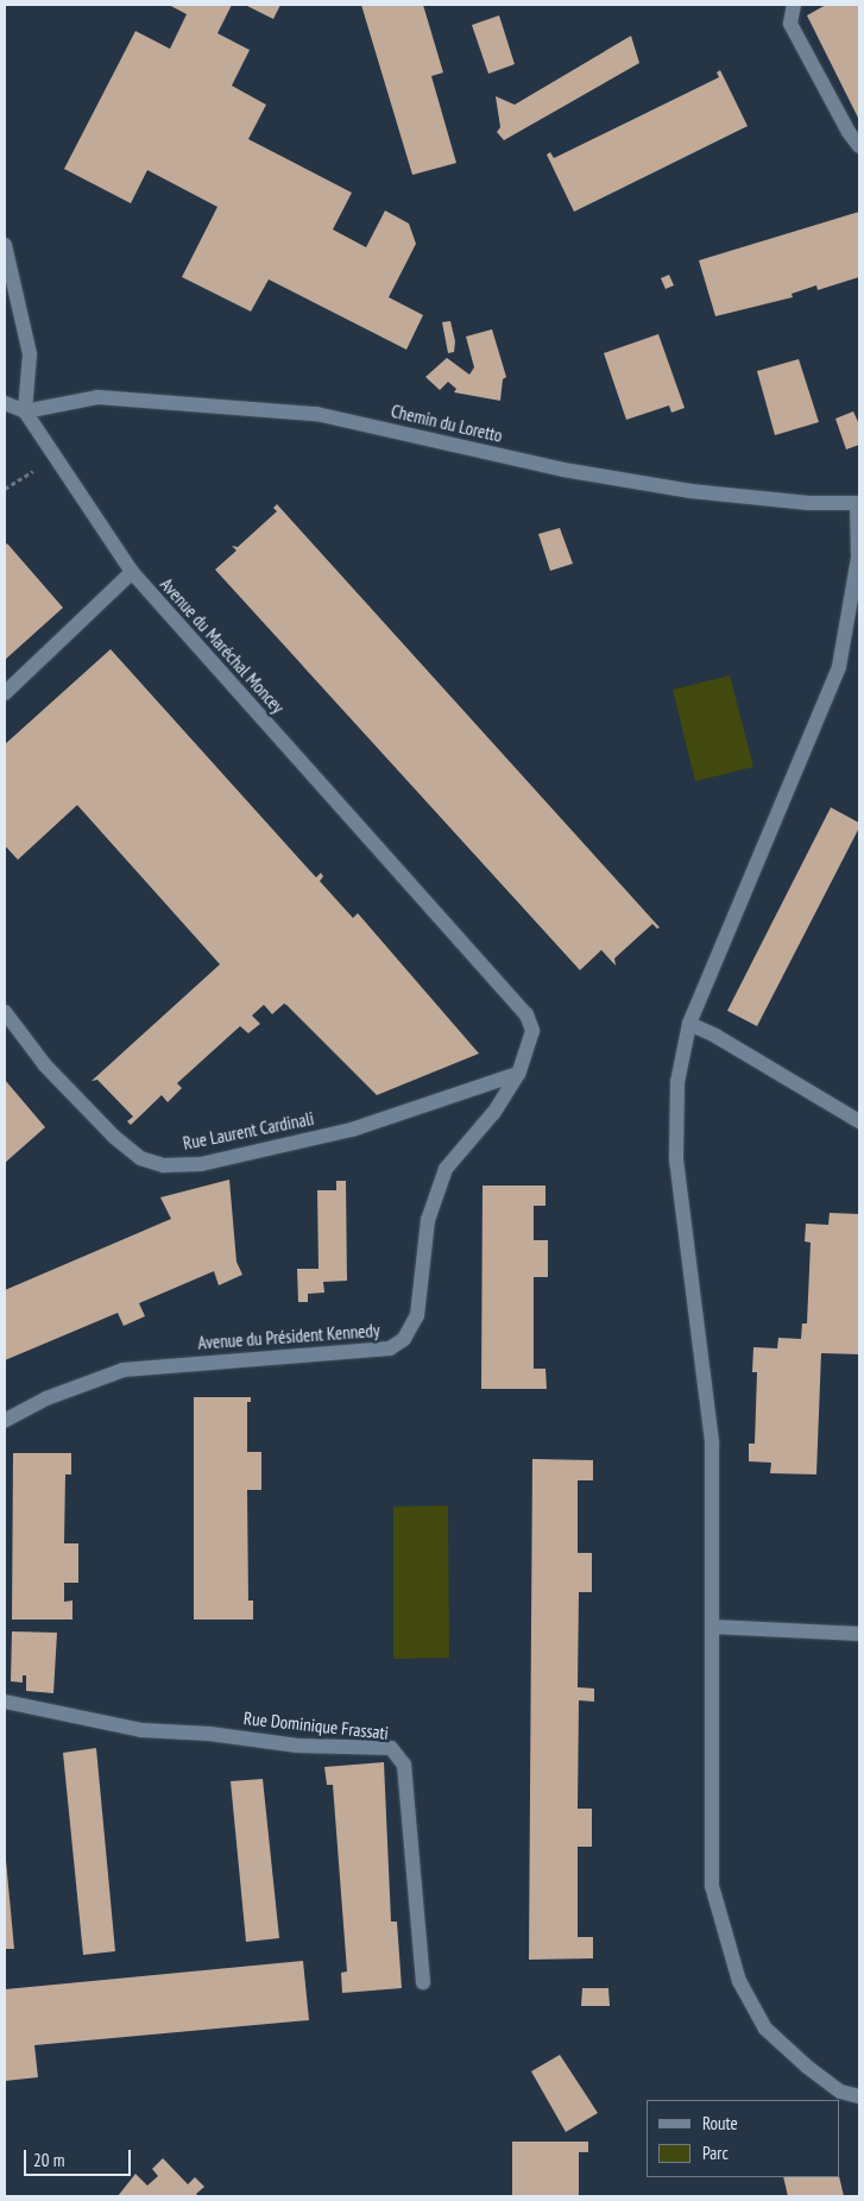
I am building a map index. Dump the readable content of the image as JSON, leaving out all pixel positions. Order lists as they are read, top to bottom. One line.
{"streets":{"street":["Chemin du Loretto","Avenue du Maréchal Moncey","Rue Laurent Cardinali","Avenue du Président Kennedy","Rue Dominique Frassati"]},"crossings":[["Chemin du Loretto","Avenue du Maréchal Moncey"],["Avenue du Maréchal Moncey","Avenue du Président Kennedy"],["Rue Laurent Cardinali","Avenue du Président Kennedy"]],"legend":["Route","Parc"],"scale_bar":"20 m"}
